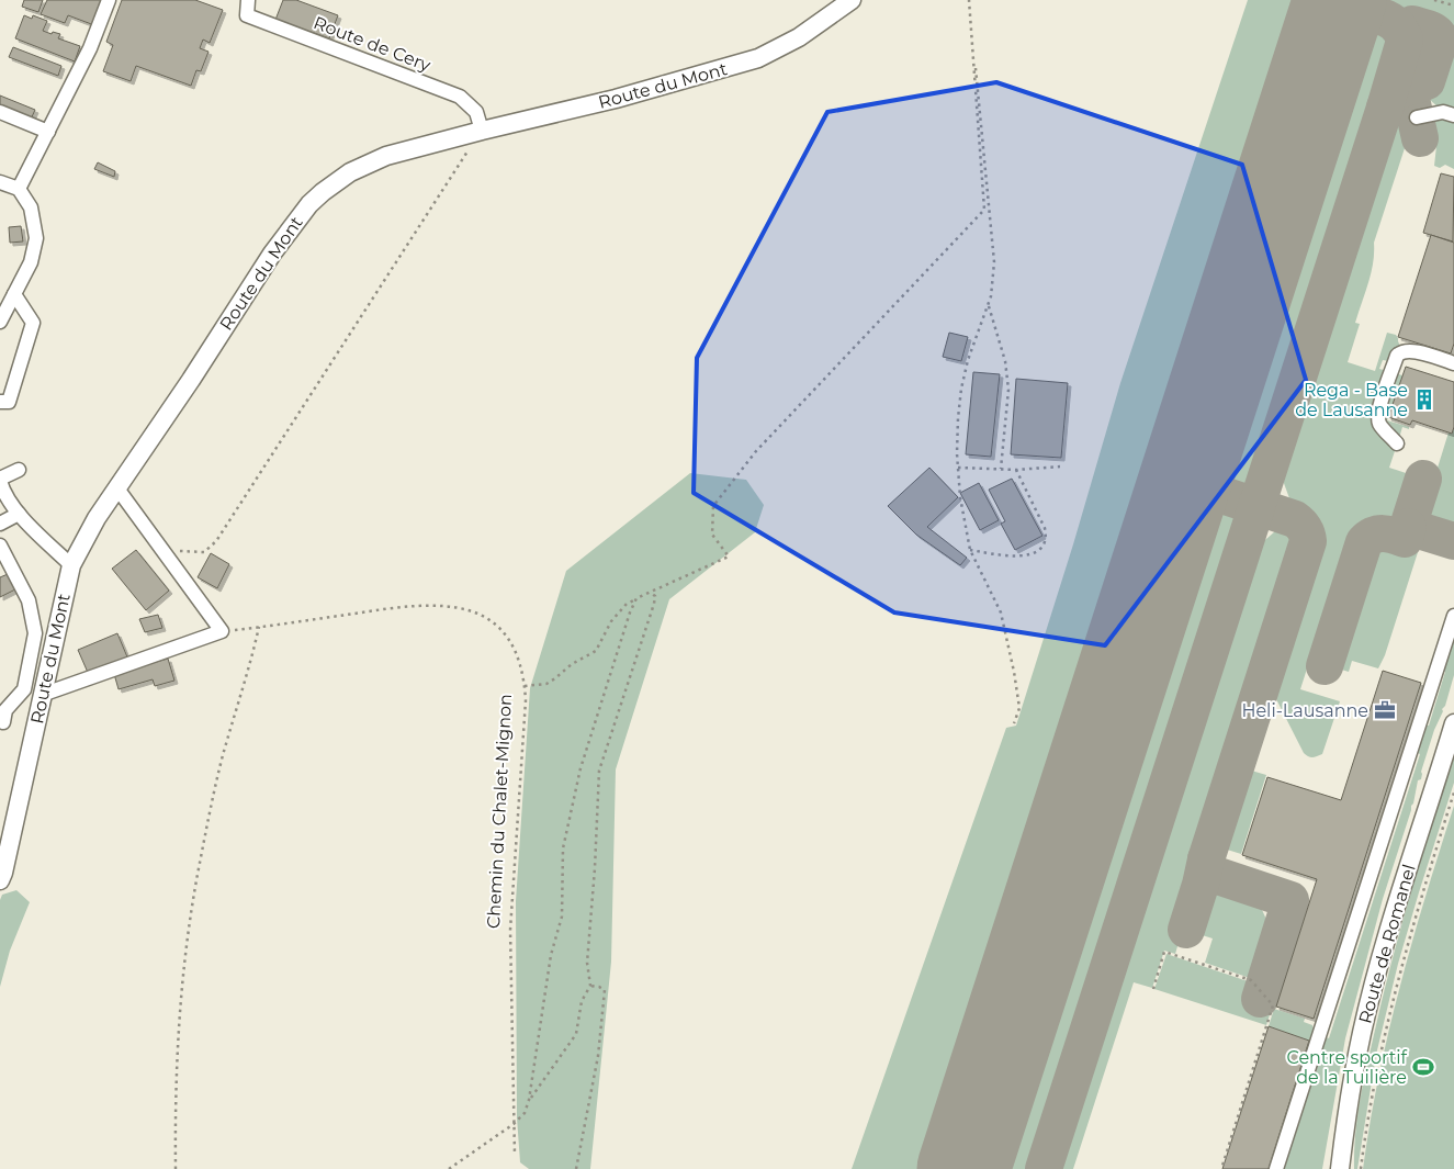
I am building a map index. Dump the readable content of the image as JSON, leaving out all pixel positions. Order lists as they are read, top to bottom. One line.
{"streets":{"main road":["Route du Mont","Route de Romanel"],"street":["Route de Cery"],"path":["Chemin du Chalet-Mignon"]},"crossings":[["Route de Cery","Route du Mont"]],"places":{"building":["Rega - Base de Lausanne"],"office":["Heli-Lausanne"],"sports":["Centre sportif de la Tuilière"]}}
